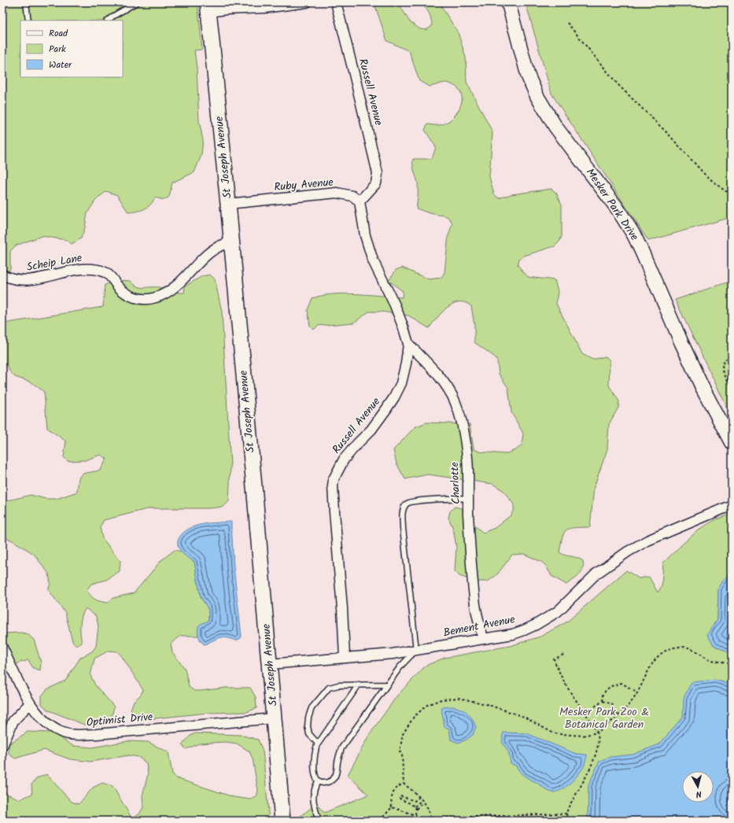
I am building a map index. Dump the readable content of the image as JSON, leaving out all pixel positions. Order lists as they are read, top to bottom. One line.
{"streets":{"main road":["St Joseph Avenue"],"street":["Russell Avenue","Ruby Avenue","Mesker Park Drive","Scheip Lane","Charlotte","Bement Avenue","Optimist Drive"]},"crossings":[["Russell Avenue","Ruby Avenue"],["Russell Avenue","Charlotte"],["Russell Avenue","Bement Avenue"],["St Joseph Avenue","Ruby Avenue"],["St Joseph Avenue","Scheip Lane"],["St Joseph Avenue","Bement Avenue"],["St Joseph Avenue","Optimist Drive"],["Charlotte","Bement Avenue"]],"parks":["Mesker Park Zoo & Botanical Garden"],"legend":["Road","Park","Water"],"north":"bottom"}
